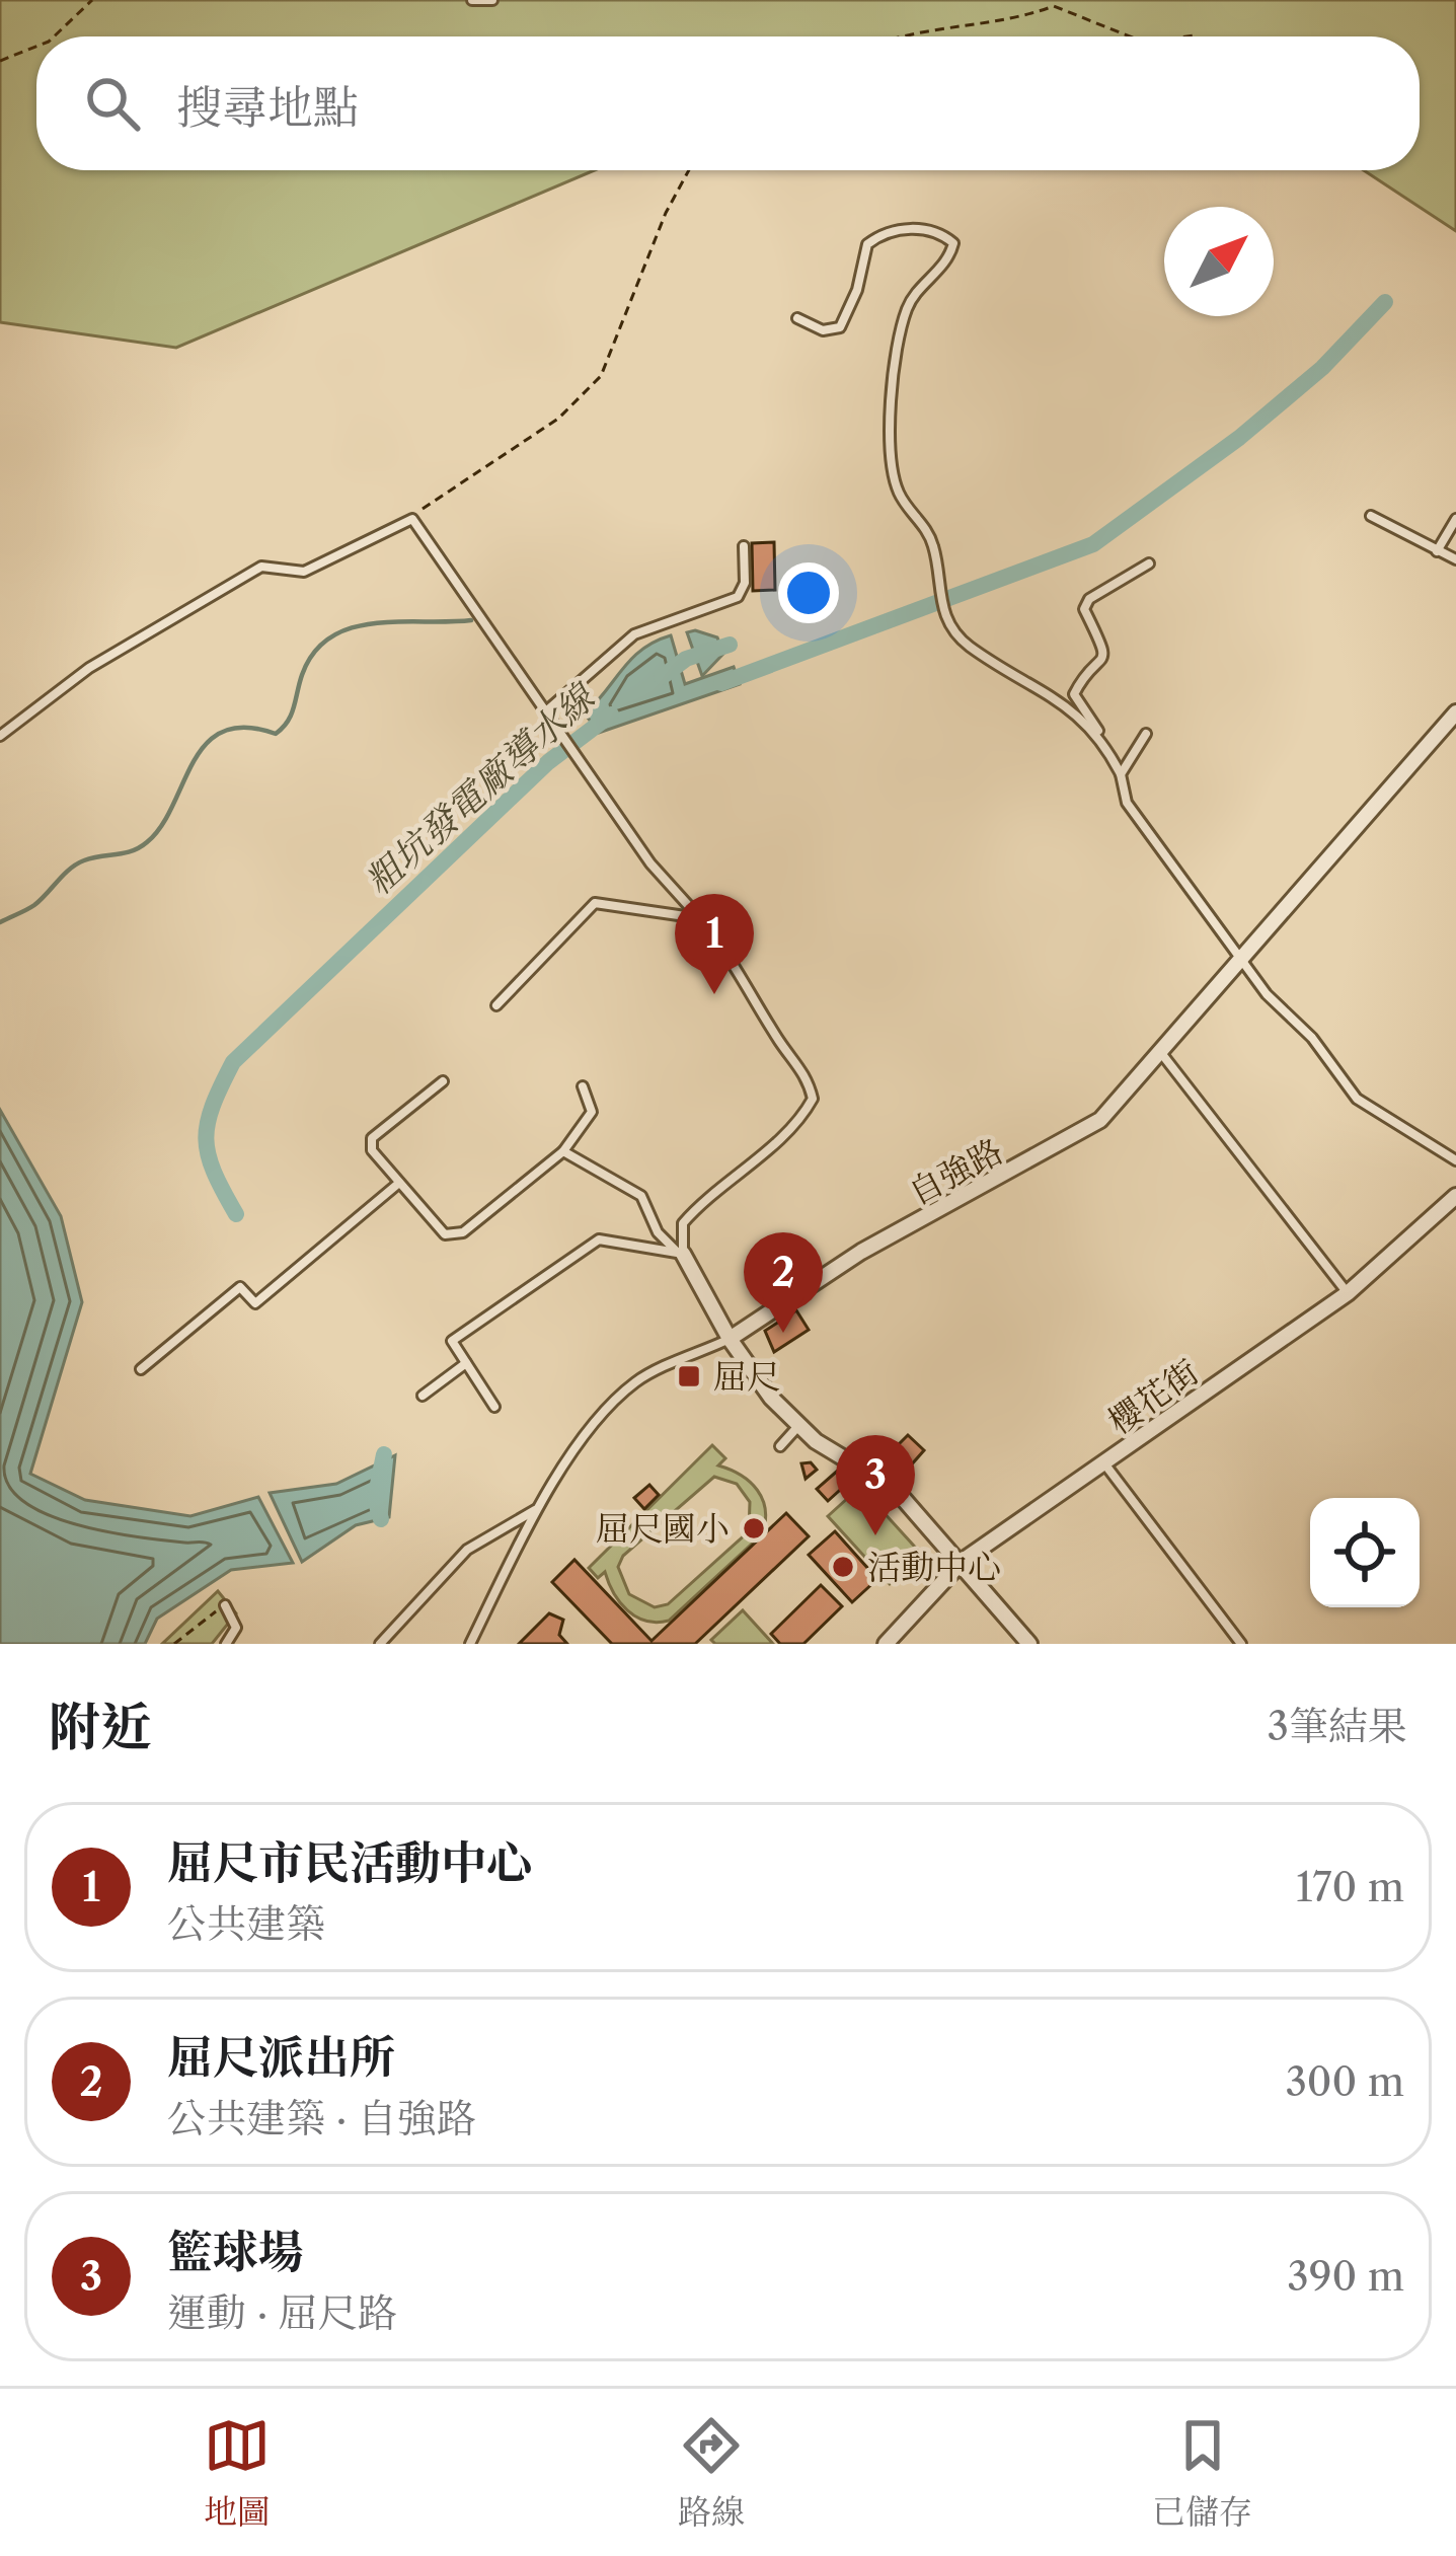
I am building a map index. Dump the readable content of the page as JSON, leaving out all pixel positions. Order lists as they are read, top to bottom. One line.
{"streets":{"street":["自強路","櫻花街"]},"water":["粗坑發電廠導水線"],"places":{"transit":["屈尺"],"other":["屈尺國小","活動中心"]},"north":"top right","page":{"search":"搜尋地點","pins":["1","2","3"],"heading":["附近","3筆結果"],"list":[{"mark":"1","name":"屈尺市民活動中心","note":"公共建築","value":"170 m"},{"mark":"2","name":"屈尺派出所","note":"公共建築 · 自強路","value":"300 m"},{"mark":"3","name":"籃球場","note":"運動 · 屈尺路","value":"390 m"}],"nav":["地圖","路線","已儲存"]}}
